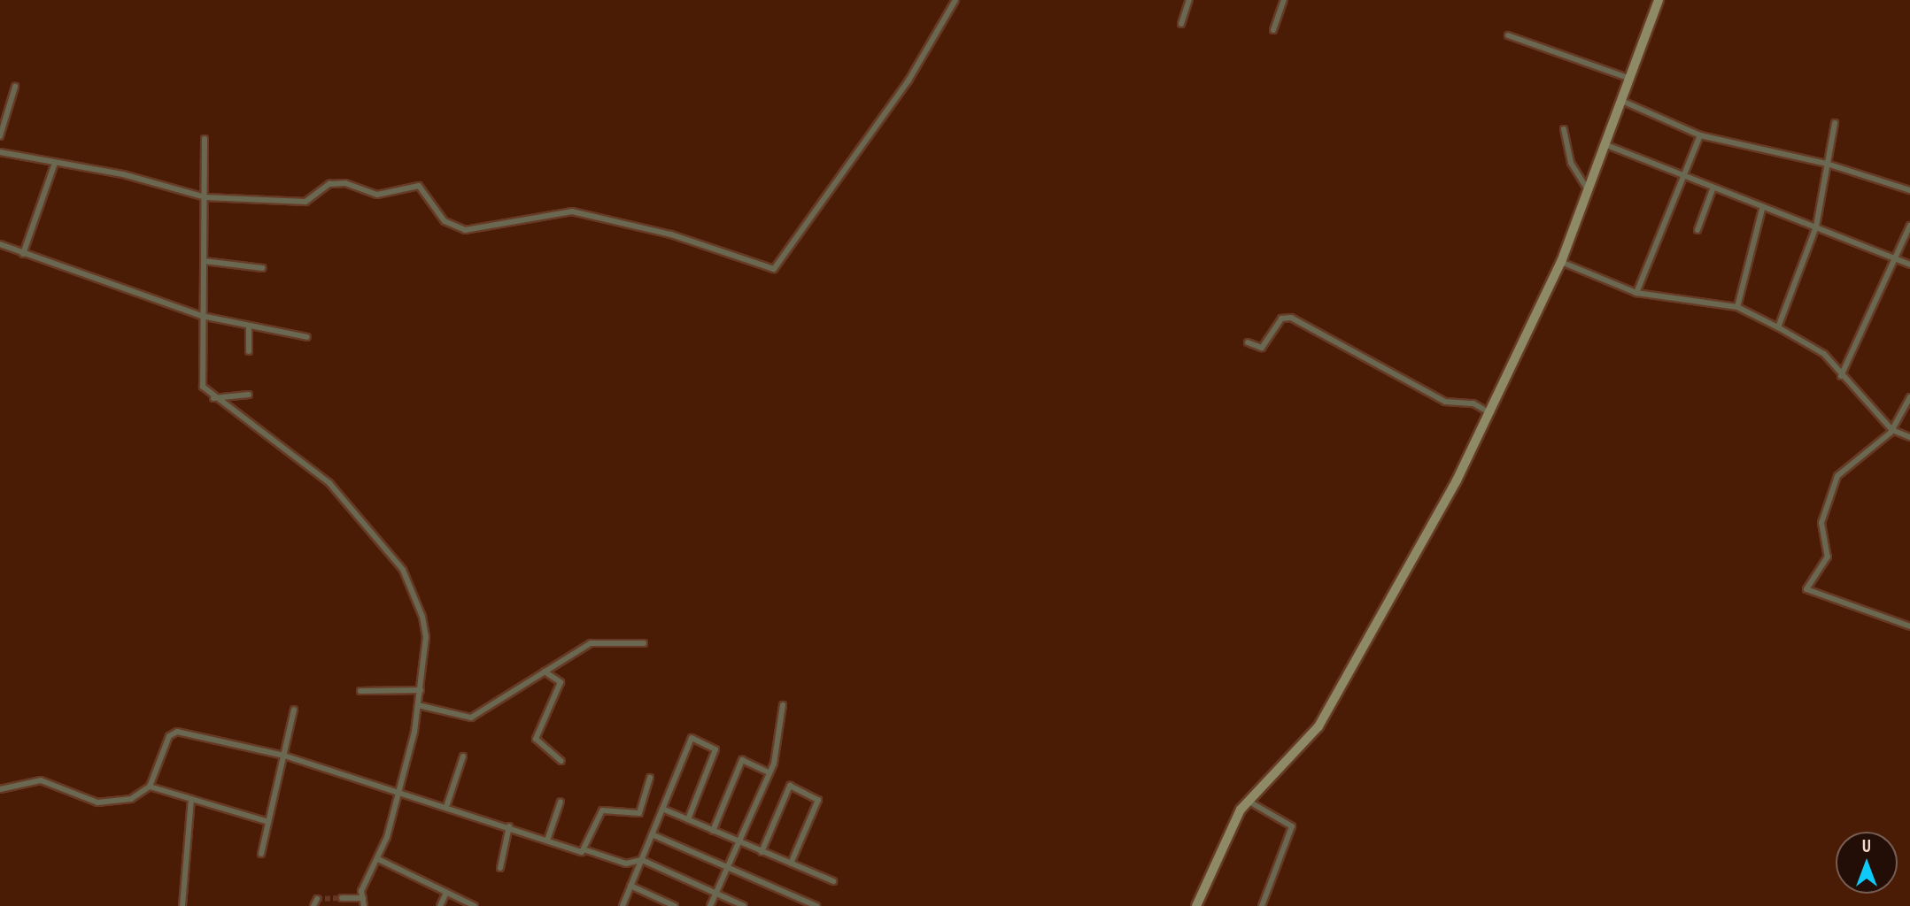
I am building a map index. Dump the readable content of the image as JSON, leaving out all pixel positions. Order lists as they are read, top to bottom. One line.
{"north":"top"}
